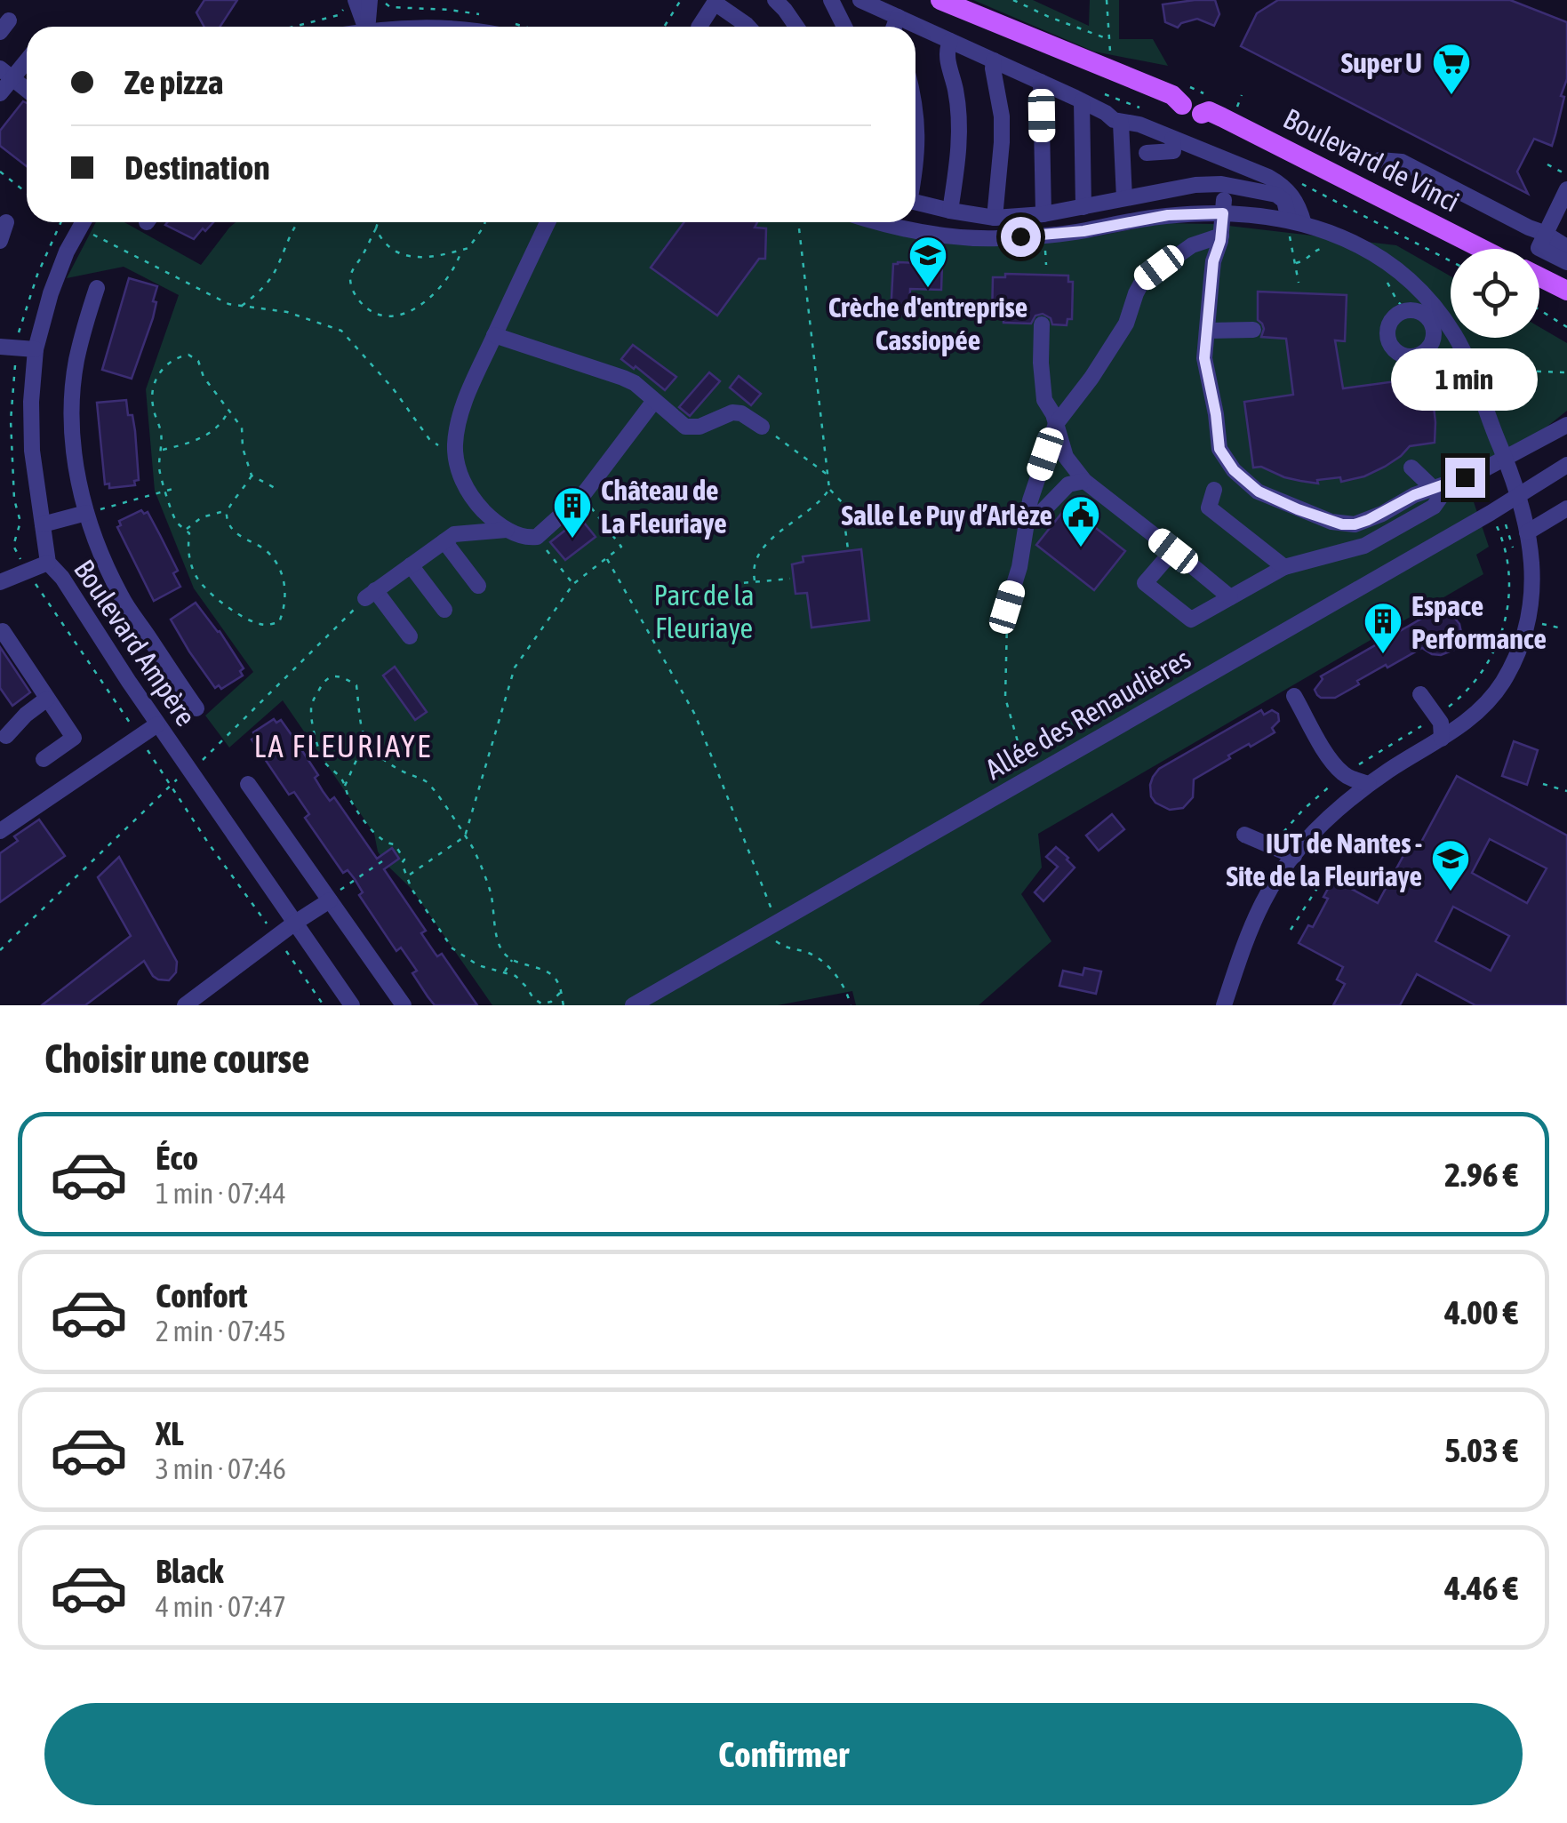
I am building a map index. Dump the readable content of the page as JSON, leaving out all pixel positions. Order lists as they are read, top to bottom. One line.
{"streets":{"main road":["Boulevard de Vinci"],"street":["Boulevard Ampère","Allée des Renaudières"]},"districts":["LA FLEURIAYE"],"parks":["Parc de la Fleuriaye"],"places":{"supermarket":["Super U"],"school or university":["Crèche d'entreprise Cassiopée","IUT de Nantes - Site de la Fleuriaye"],"building":["Château de La Fleuriaye","Espace Performance"],"public building":["Salle Le Puy d’Arlèze"]},"page":{"banner":["Ze pizza","Destination"],"bubble":"1 min","heading":"Choisir une course","list":[{"name":"Éco","note":"1 min · 07:44","value":"2.96 €"},{"name":"Confort","note":"2 min · 07:45","value":"4.00 €"},{"name":"XL","note":"3 min · 07:46","value":"5.03 €"},{"name":"Black","note":"4 min · 07:47","value":"4.46 €"}],"buttons":"Confirmer"}}
